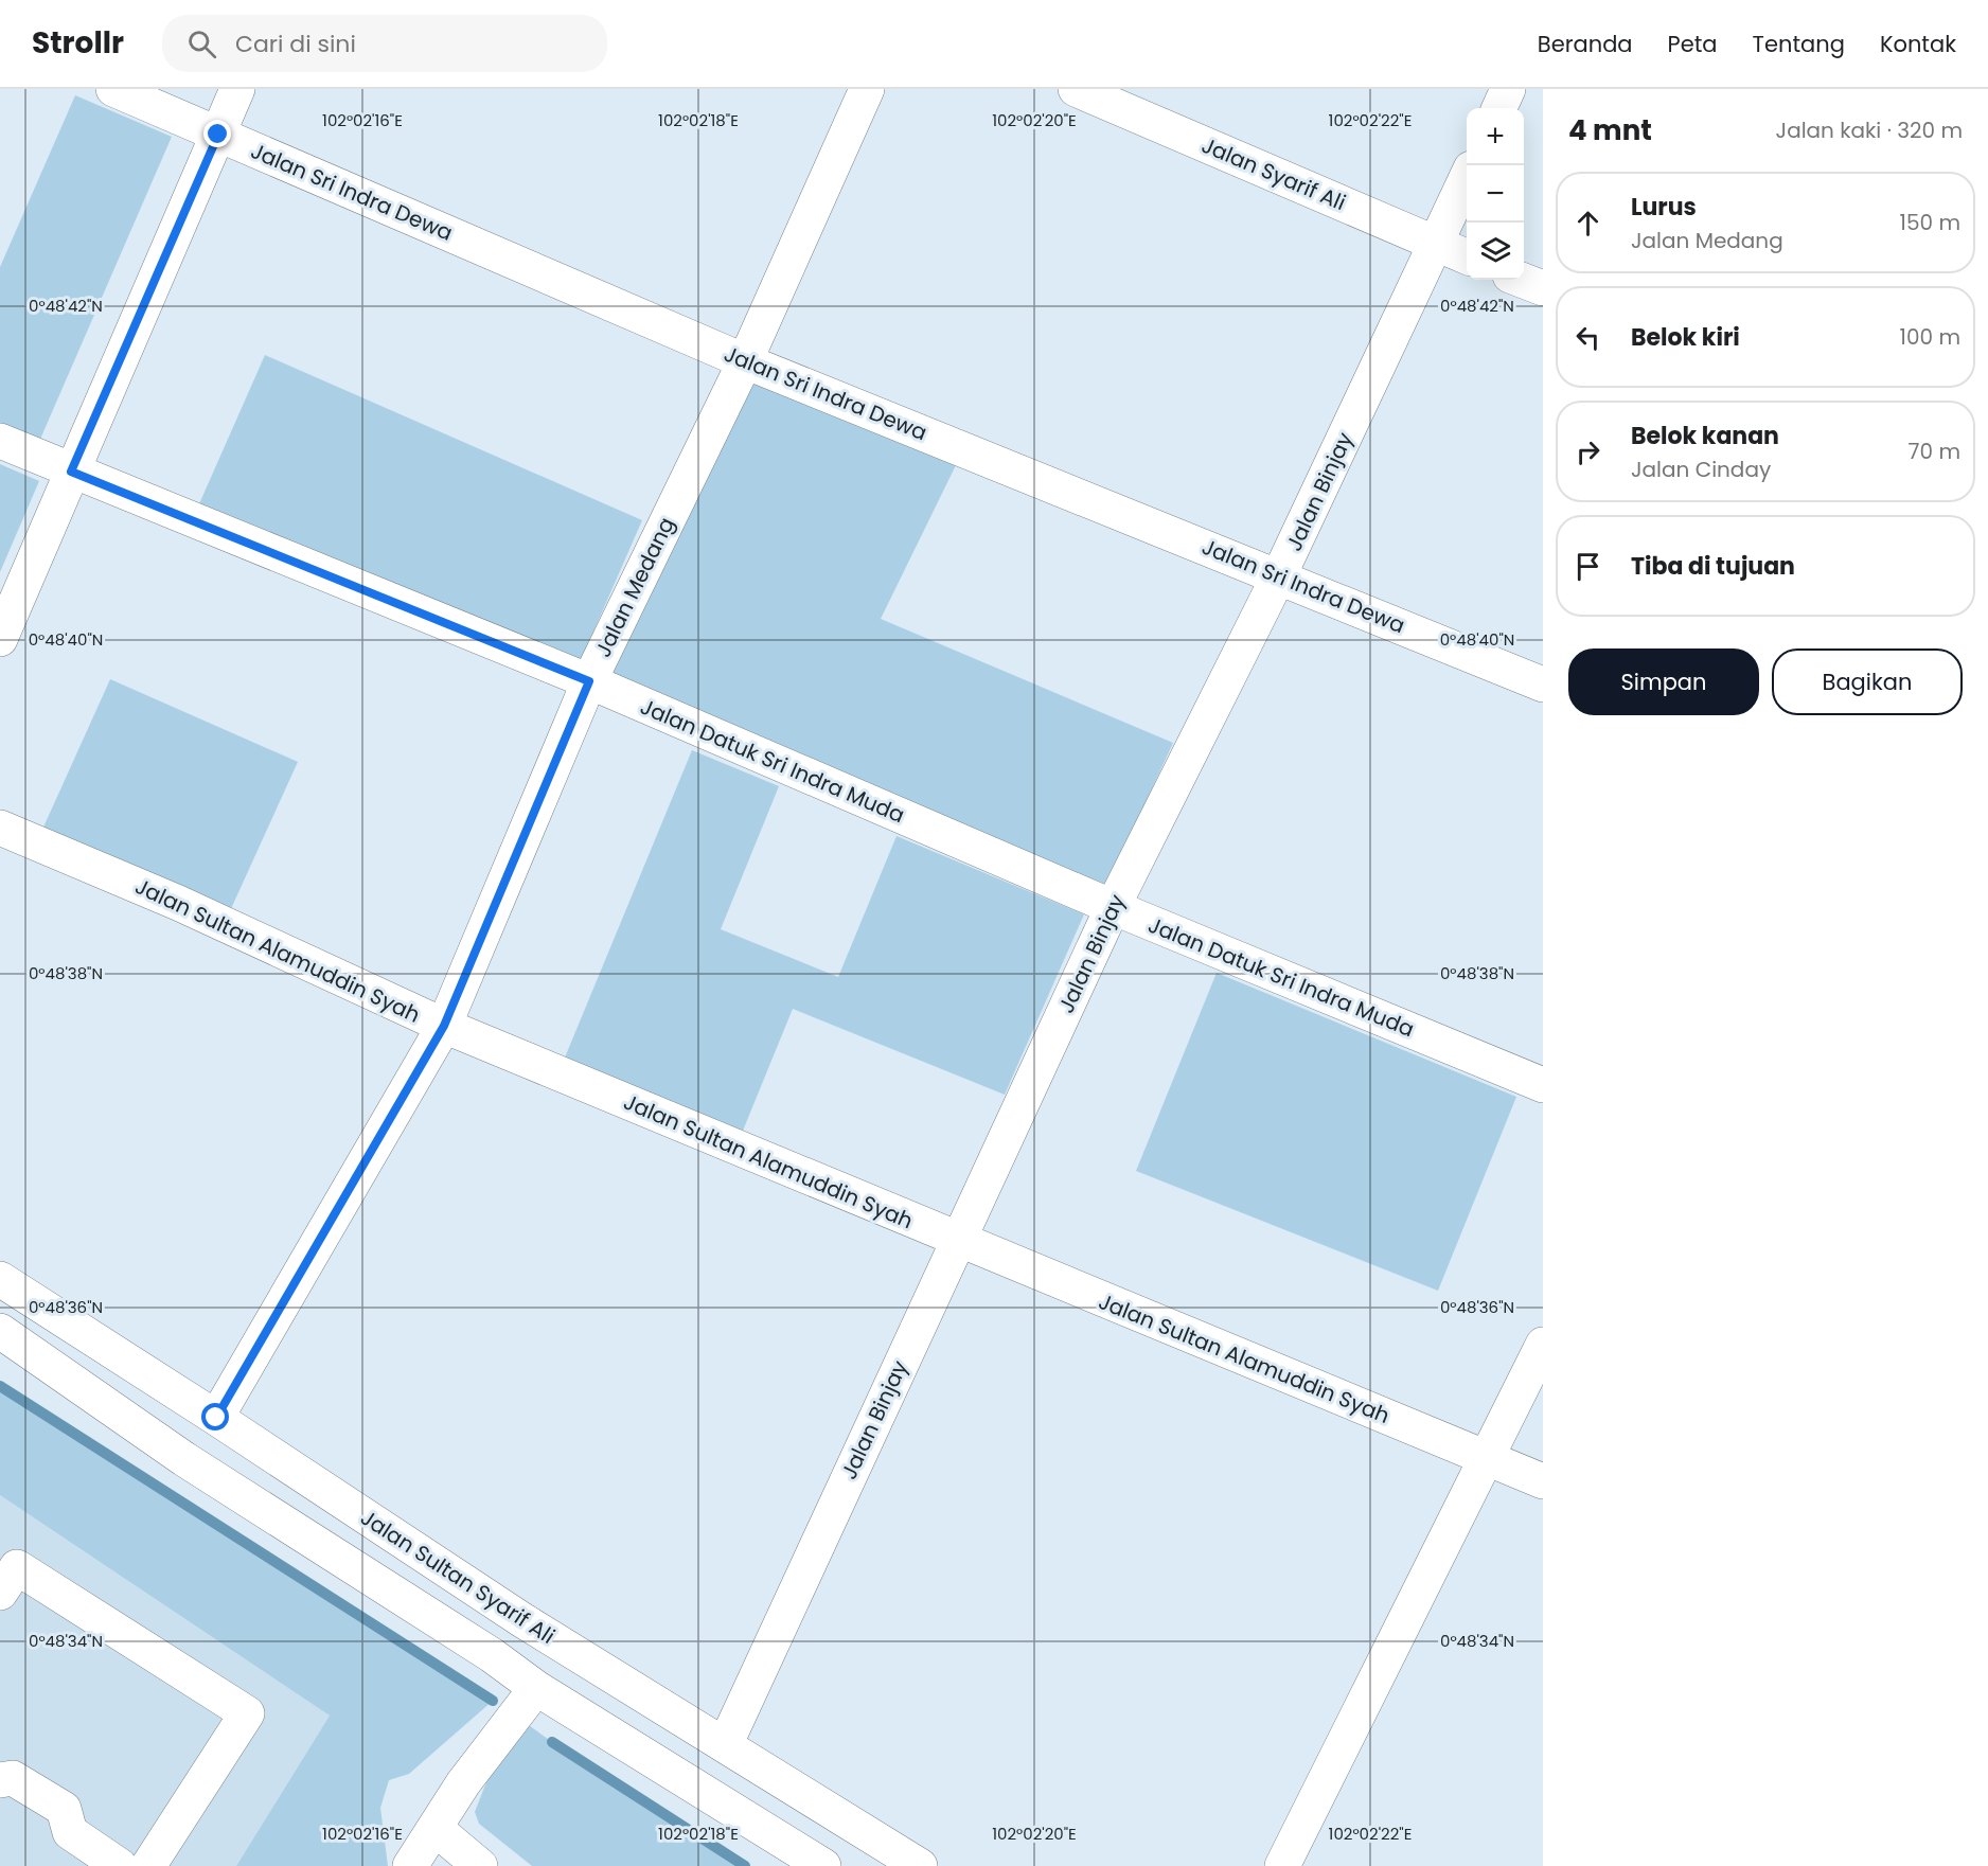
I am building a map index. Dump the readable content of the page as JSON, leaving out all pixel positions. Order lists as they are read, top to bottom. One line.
{"streets":{"street":["Jalan Syarif Ali","Jalan Sri Indra Dewa","Jalan Binjay","Jalan Medang","Jalan Datuk Sri Indra Muda","Jalan Sultan Alamuddin Syah","Jalan Sultan Syarif Ali"]},"crossings":[["Jalan Syarif Ali","Jalan Binjay"],["Jalan Sri Indra Dewa","Jalan Binjay"],["Jalan Sri Indra Dewa","Jalan Medang"],["Jalan Binjay","Jalan Datuk Sri Indra Muda"],["Jalan Binjay","Jalan Sultan Alamuddin Syah"],["Jalan Binjay","Jalan Sultan Syarif Ali"],["Jalan Medang","Jalan Datuk Sri Indra Muda"],["Jalan Medang","Jalan Sultan Alamuddin Syah"],["Jalan Medang","Jalan Sultan Syarif Ali"]],"page":{"header":"Strollr","search":"Cari di sini","nav":["Beranda","Peta","Tentang","Kontak"],"heading":["4 mnt","Jalan kaki · 320 m"],"map_buttons":["+","−"],"list":[["Lurus","Jalan Medang","150 m"],["Belok kiri","100 m"],["Belok kanan","Jalan Cinday","70 m"],"Tiba di tujuan"],"buttons":["Simpan","Bagikan"]},"coordinates":["102°02'16\"E","102°02'18\"E","102°02'20\"E","102°02'22\"E","0°48'42\"N","0°48'40\"N","0°48'38\"N","0°48'36\"N","0°48'34\"N"]}
